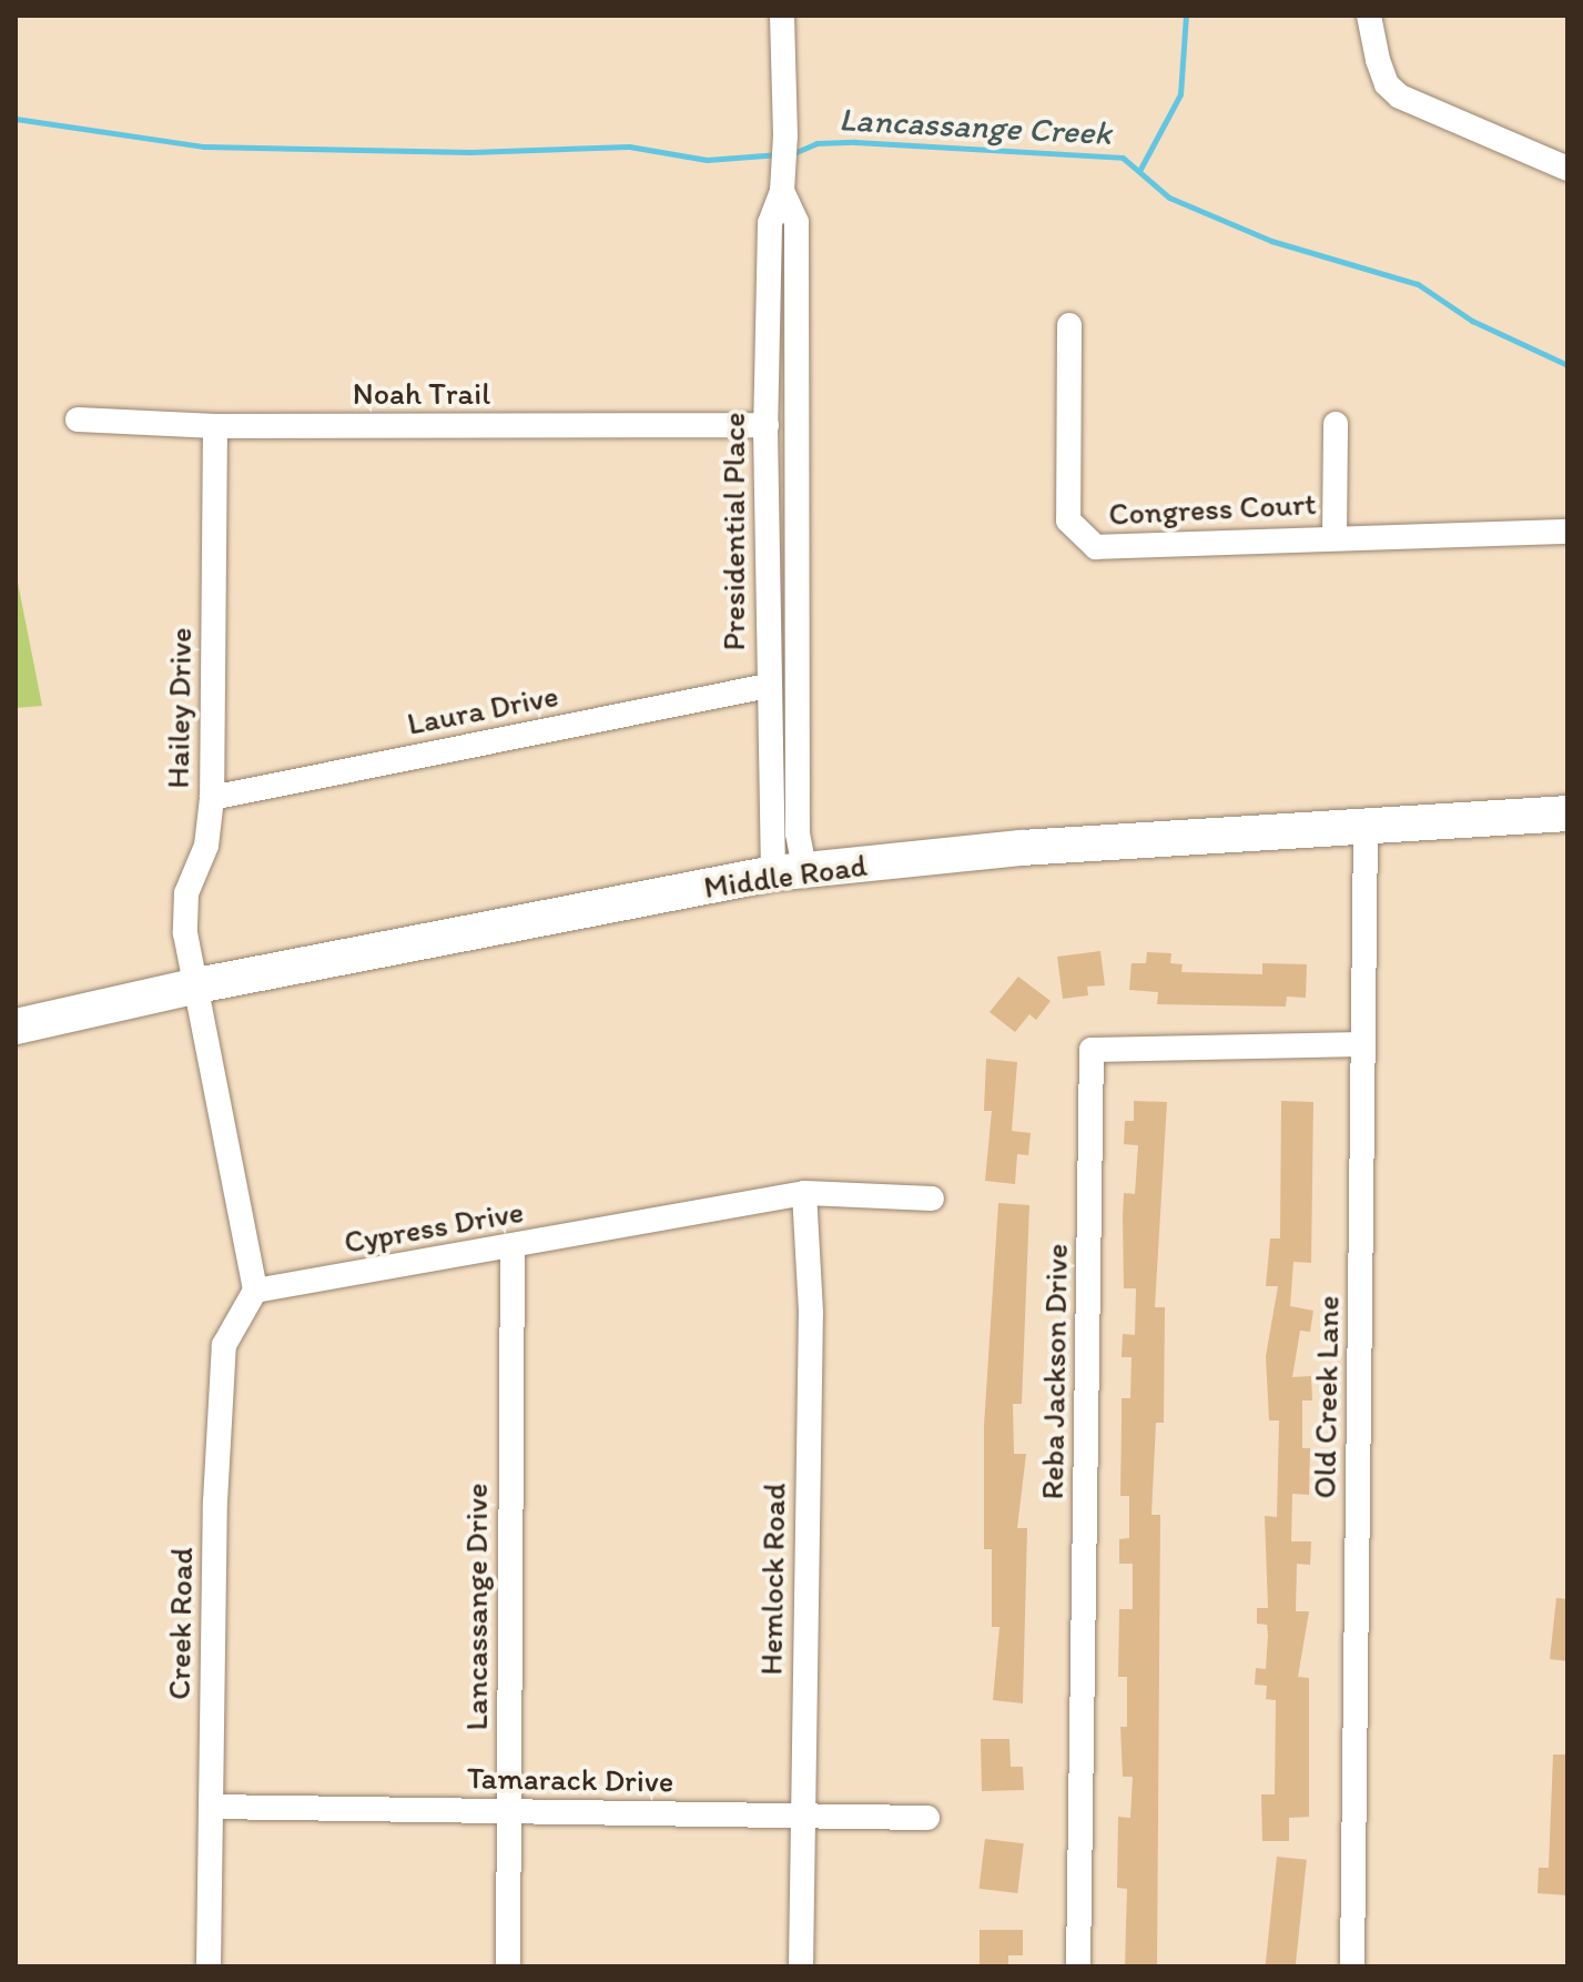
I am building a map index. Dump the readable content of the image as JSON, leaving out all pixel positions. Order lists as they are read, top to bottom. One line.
{"streets":{"main road":["Middle Road"],"street":["Noah Trail","Congress Court","Presidential Place","Hailey Drive","Laura Drive","Cypress Drive","Reba Jackson Drive","Old Creek Lane","Hemlock Road","Lancassange Drive","Creek Road","Tamarack Drive"]},"crossings":[["Noah Trail","Presidential Place"],["Noah Trail","Hailey Drive"],["Presidential Place","Laura Drive"],["Presidential Place","Middle Road"],["Hailey Drive","Laura Drive"],["Hailey Drive","Middle Road"],["Middle Road","Old Creek Lane"],["Cypress Drive","Hemlock Road"],["Cypress Drive","Lancassange Drive"],["Cypress Drive","Creek Road"],["Reba Jackson Drive","Old Creek Lane"],["Hemlock Road","Tamarack Drive"],["Lancassange Drive","Tamarack Drive"],["Creek Road","Tamarack Drive"]],"water":["Lancassange Creek"]}
